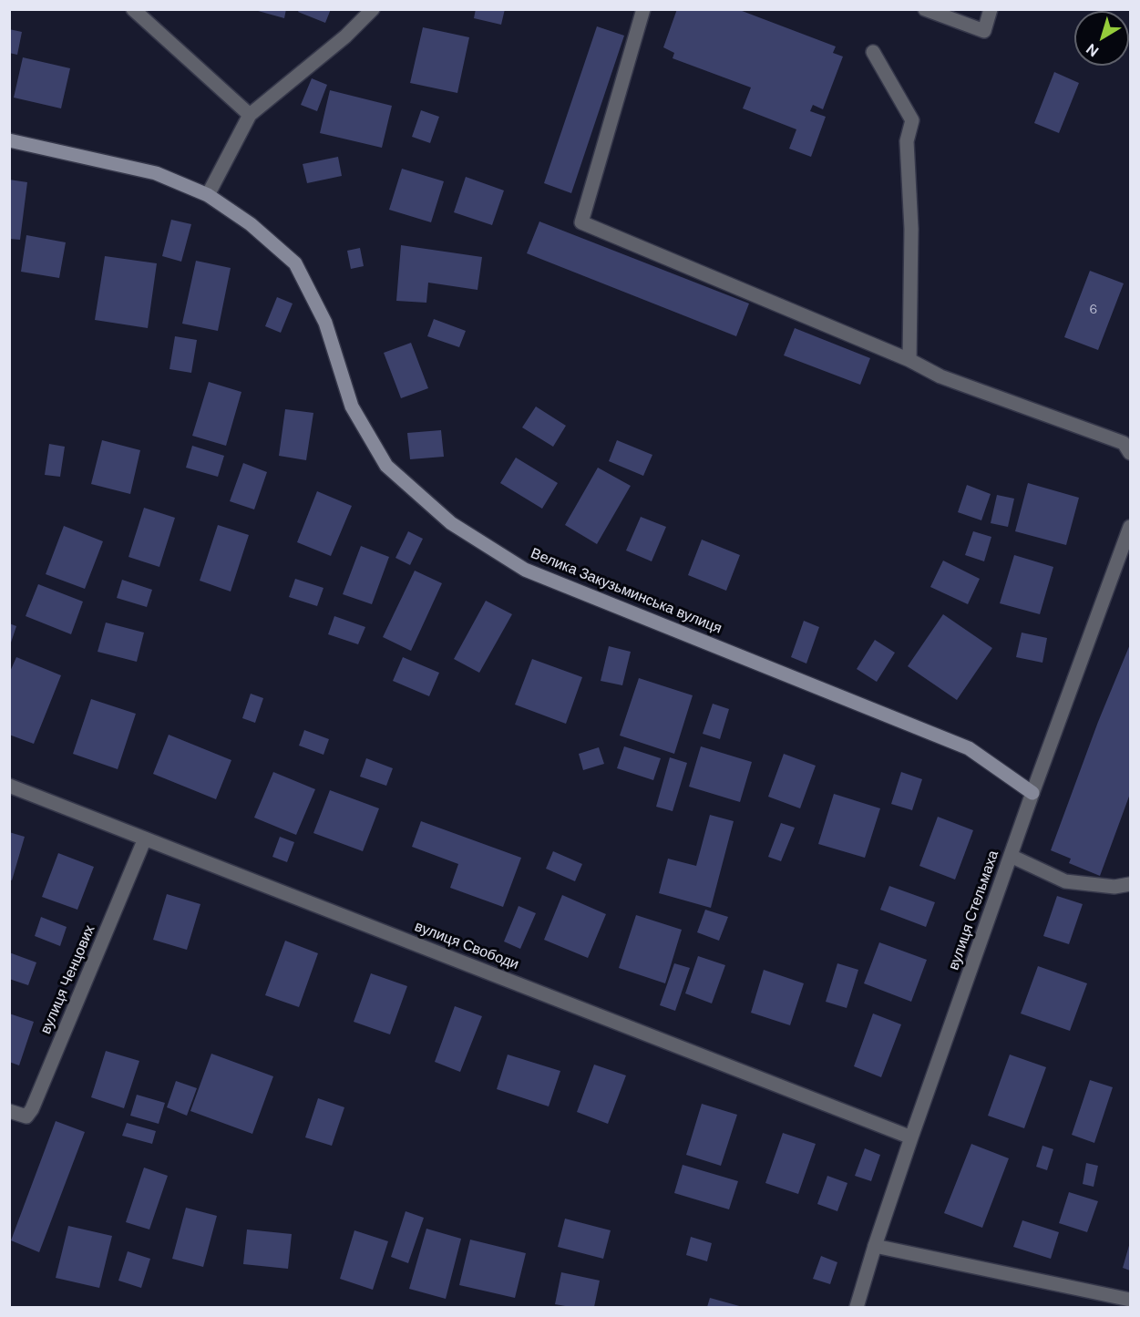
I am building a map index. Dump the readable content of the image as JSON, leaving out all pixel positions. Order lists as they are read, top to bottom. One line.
{"streets":{"street":["Велика Закузьминська вулиця","вулиця Стельмаха","вулиця Свободи","вулиця Ченцових"]},"crossings":[["Велика Закузьминська вулиця","вулиця Стельмаха"],["вулиця Стельмаха","вулиця Свободи"],["вулиця Свободи","вулиця Ченцових"]],"house_numbers":["6"],"north":"bottom left"}
